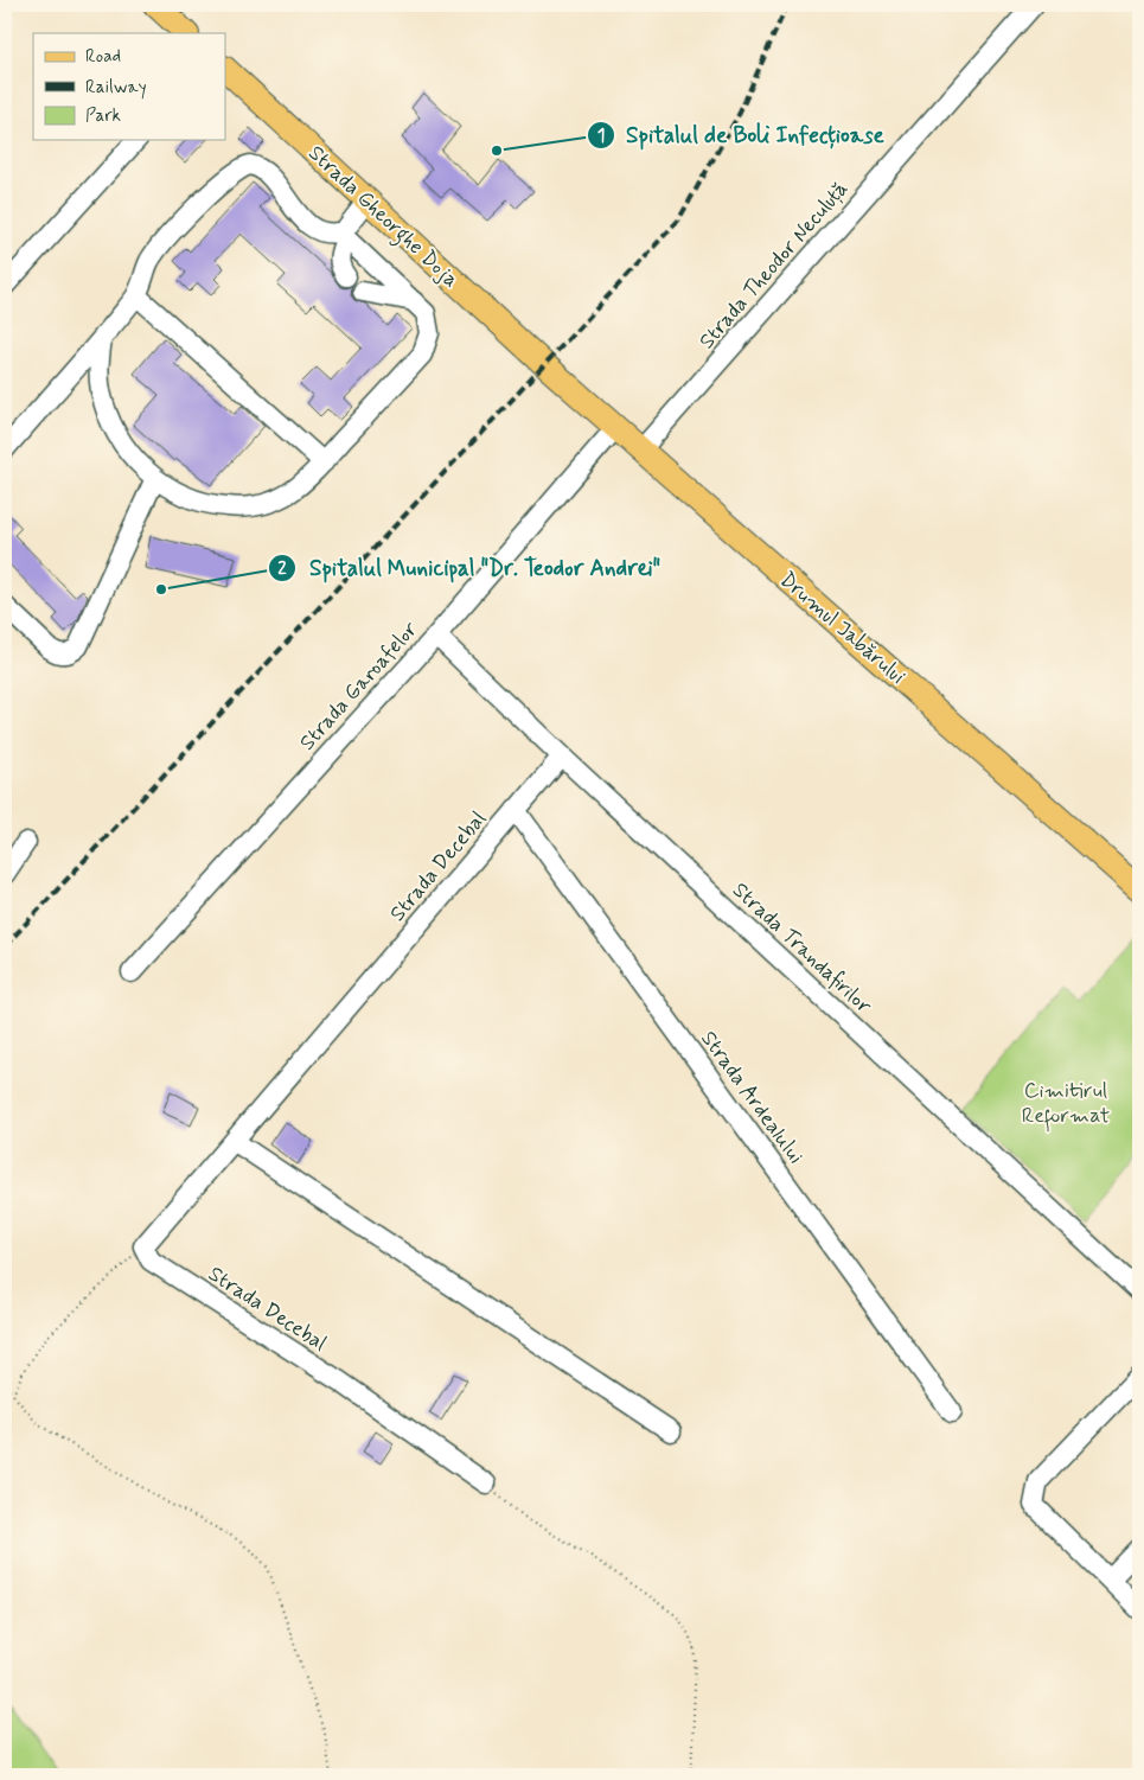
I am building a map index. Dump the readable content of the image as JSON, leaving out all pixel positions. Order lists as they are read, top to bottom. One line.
{"streets":{"main road":["Strada Gheorghe Doja","Drumul Jabărului"],"street":["Strada Theodor Neculuță","Strada Garoafelor","Strada Decebal","Strada Trandafirilor","Strada Ardealului"]},"crossings":[["Strada Gheorghe Doja","Drumul Jabărului"],["Strada Theodor Neculuță","Drumul Jabărului"],["Drumul Jabărului","Strada Garoafelor"],["Strada Garoafelor","Strada Trandafirilor"],["Strada Decebal","Strada Trandafirilor"],["Strada Decebal","Strada Ardealului"]],"parks":["Cimitirul Reformat"],"places":["Spitalul de Boli Infecțioase","Spitalul Municipal \"Dr. Teodor Andrei\""],"legend":["Road","Railway","Park"]}
